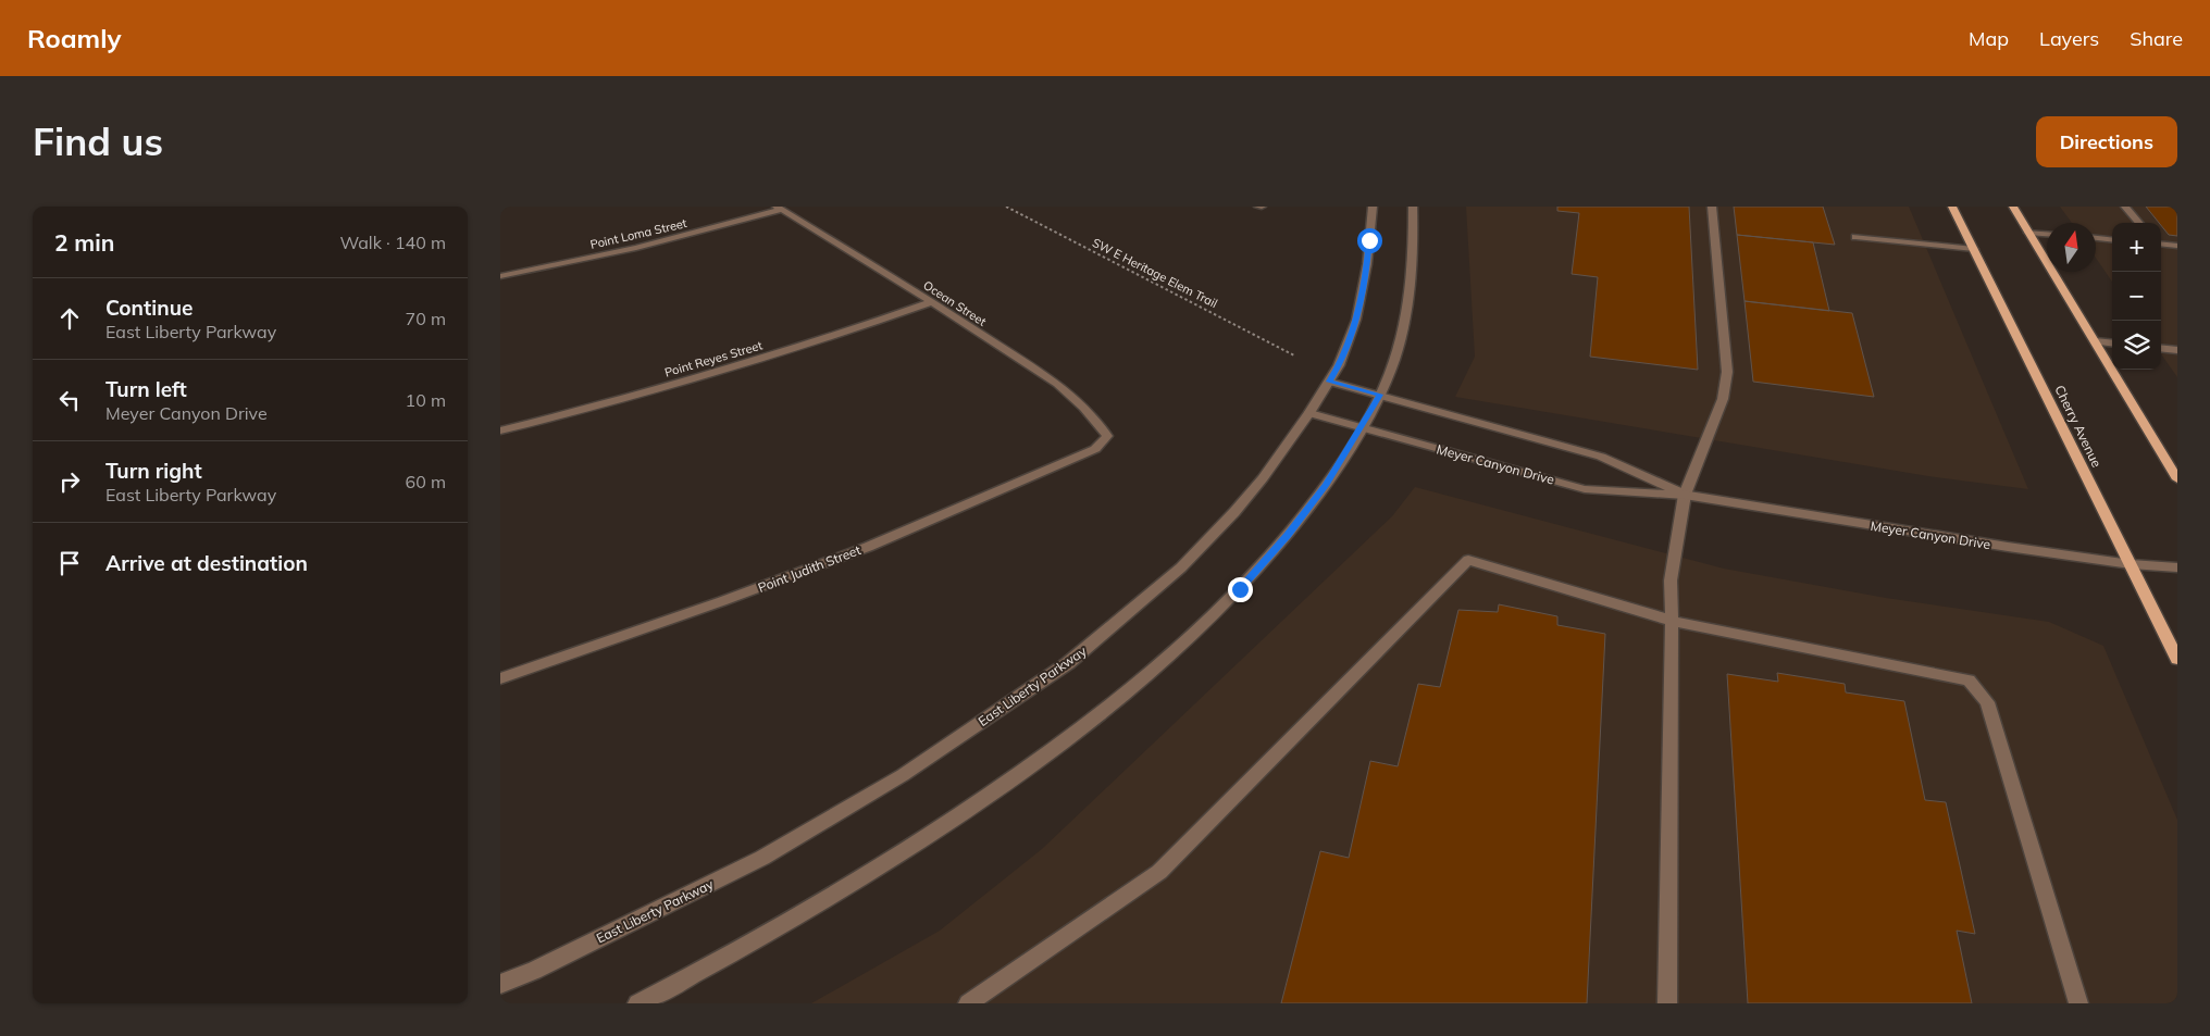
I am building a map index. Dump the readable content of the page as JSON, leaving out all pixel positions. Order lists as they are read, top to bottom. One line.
{"streets":{"main road":["Cherry Avenue"],"street":["Point Loma Street","Ocean Street","Point Reyes Street","Meyer Canyon Drive","Point Judith Street","East Liberty Parkway"],"path":["SW E Heritage Elem Trail"]},"crossings":[["Point Loma Street","Ocean Street"],["Ocean Street","Point Reyes Street"],["Ocean Street","Point Judith Street"],["Cherry Avenue","Meyer Canyon Drive"],["Meyer Canyon Drive","East Liberty Parkway"]],"north":"top","page":{"header":"Roamly","nav":["Map","Layers","Share"],"buttons":"Directions","title":"Find us","heading":["2 min","Walk · 140 m"],"map_buttons":["+","−"],"list":[["Continue","East Liberty Parkway","70 m"],["Turn left","Meyer Canyon Drive","10 m"],["Turn right","East Liberty Parkway","60 m"],"Arrive at destination"]}}
